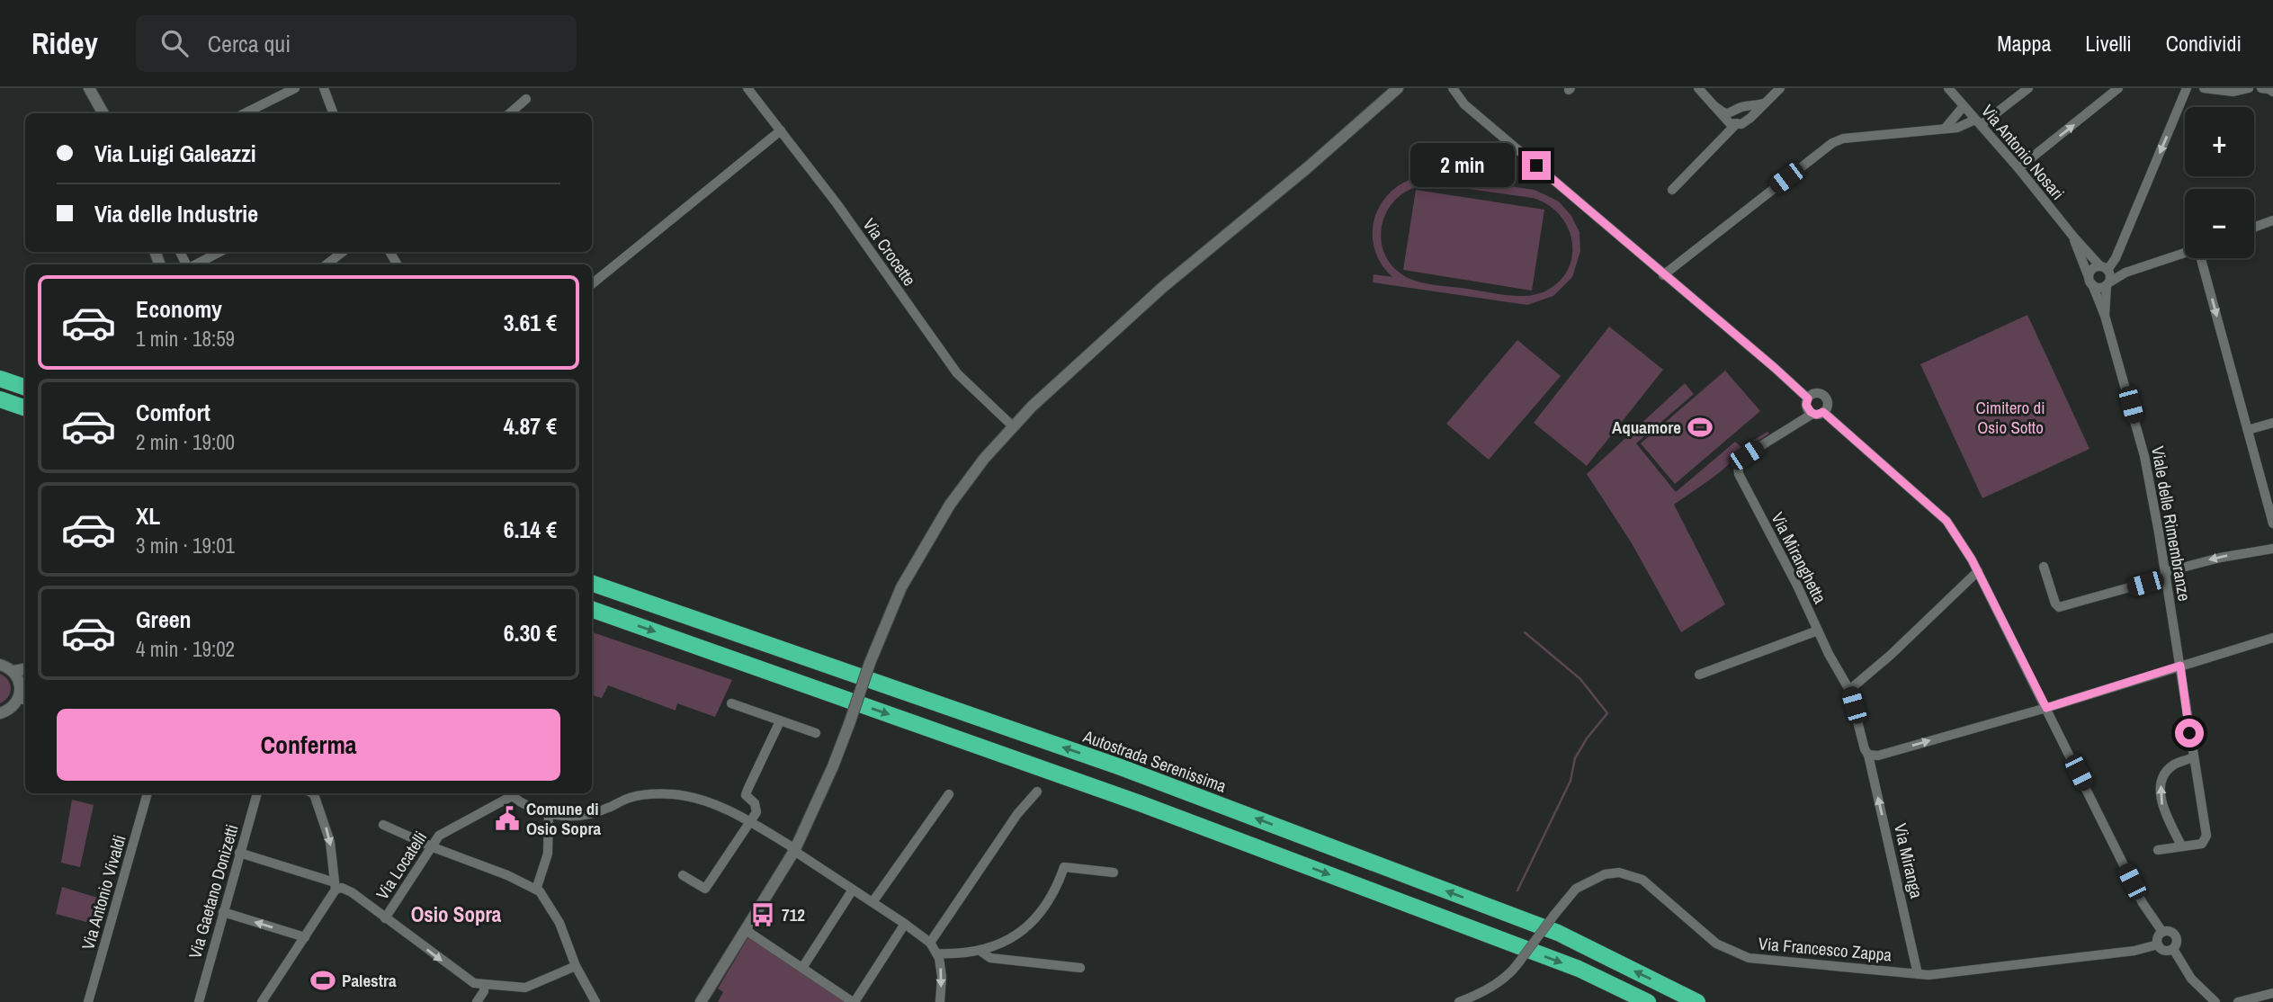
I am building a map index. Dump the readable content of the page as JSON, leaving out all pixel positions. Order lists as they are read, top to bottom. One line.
{"streets":{"highway":["Autostrada Serenissima"],"street":["Via Antonio Nosari","Via Crocette","Viale delle Rimembranze","Via Miranghetta","Via Miranga","Via Locatelli","Via Gaetano Donizetti","Via Antonio Vivaldi","Via Francesco Zappa"]},"crossings":[["Via Antonio Nosari","Viale delle Rimembranze"],["Via Miranghetta","Via Miranga"],["Via Miranga","Via Francesco Zappa"]],"one_way":["Via Miranga"],"districts":["Osio Sopra"],"parks":["Cimitero di Osio Sotto"],"places":{"sports":["Aquamore","Palestra"],"public building":["Comune di Osio Sopra"],"bus stop":["712"]},"page":{"header":"Ridey","search":"Cerca qui","nav":["Mappa","Livelli","Condividi"],"map_buttons":["+","−"],"banner":["Via Luigi Galeazzi","Via delle Industrie"],"bubble":"2 min","list":[{"name":"Economy","note":"1 min · 18:59","value":"3.61 €"},{"name":"Comfort","note":"2 min · 19:00","value":"4.87 €"},{"name":"XL","note":"3 min · 19:01","value":"6.14 €"},{"name":"Green","note":"4 min · 19:02","value":"6.30 €"}],"buttons":"Conferma"}}
